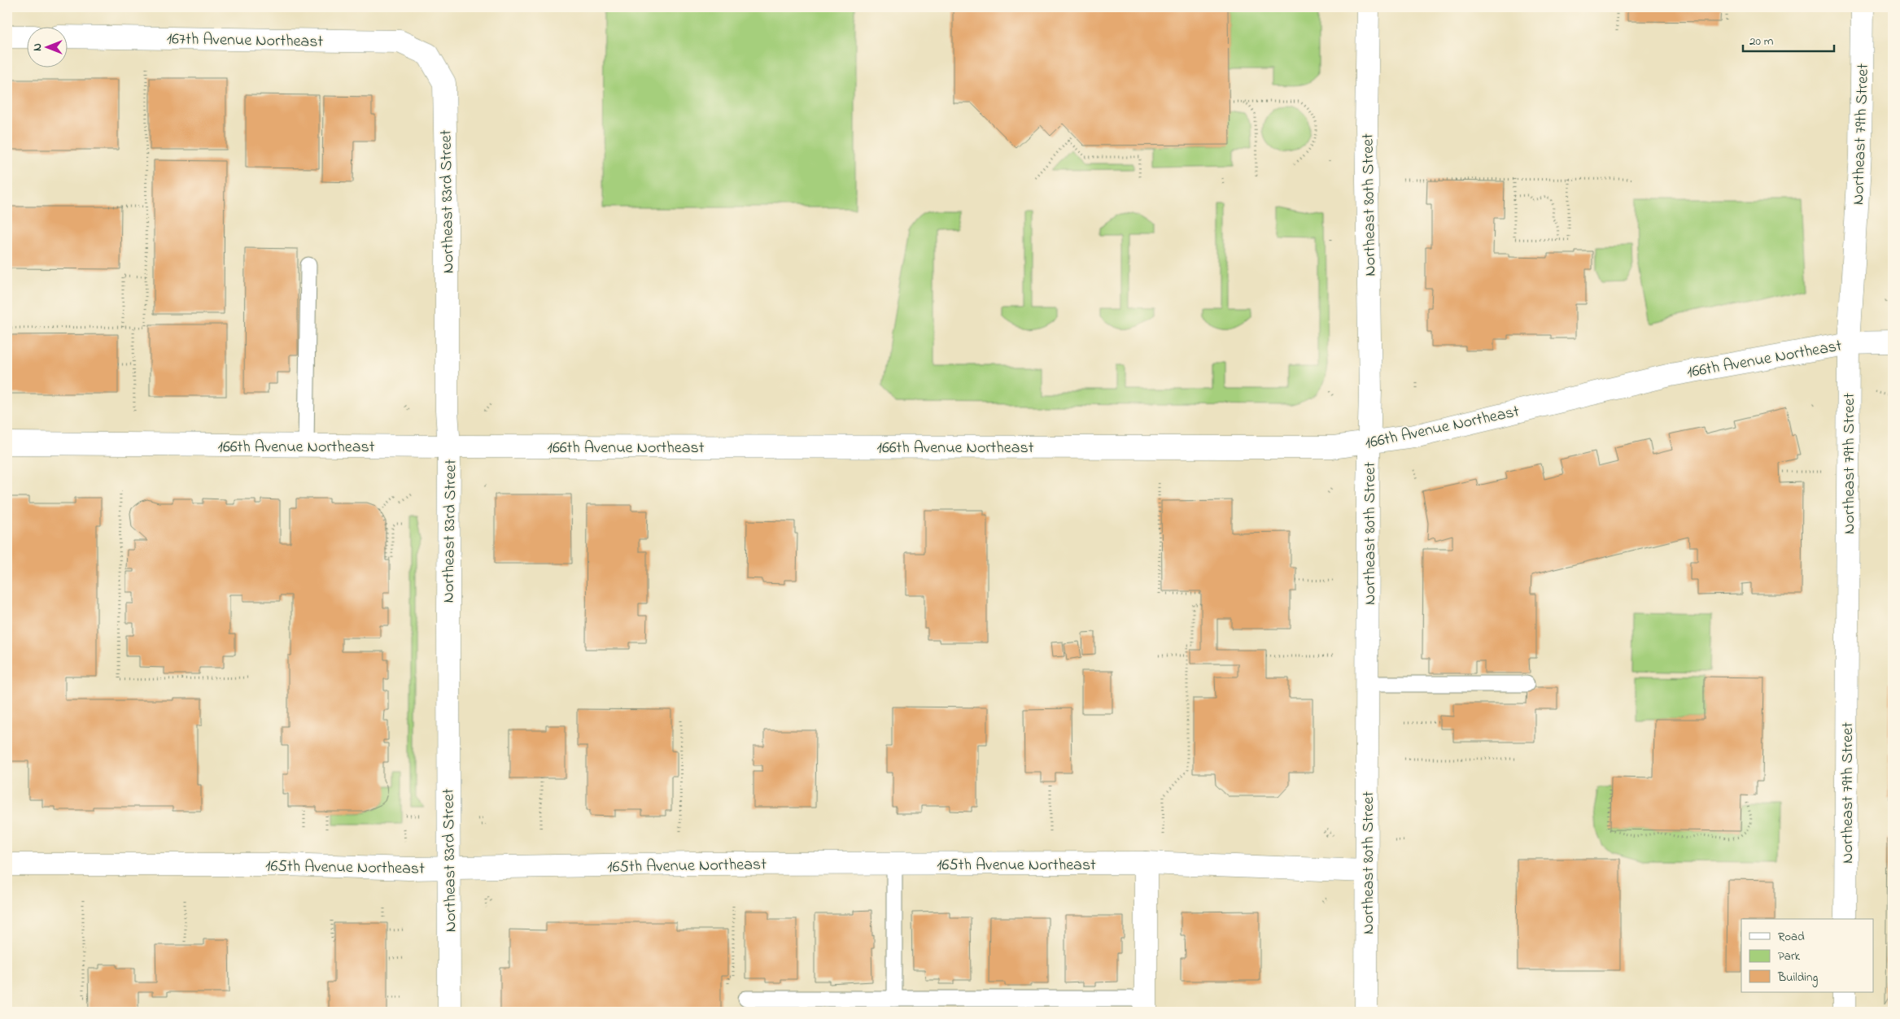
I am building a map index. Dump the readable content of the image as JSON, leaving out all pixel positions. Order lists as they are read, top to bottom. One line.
{"streets":{"street":["167th Avenue Northeast","Northeast 79th Street","Northeast 83rd Street","Northeast 80th Street","166th Avenue Northeast","165th Avenue Northeast"]},"crossings":[["167th Avenue Northeast","Northeast 83rd Street"],["Northeast 79th Street","166th Avenue Northeast"],["Northeast 83rd Street","166th Avenue Northeast"],["Northeast 83rd Street","165th Avenue Northeast"],["Northeast 80th Street","166th Avenue Northeast"],["Northeast 80th Street","165th Avenue Northeast"]],"legend":["Road","Park","Building"],"scale_bar":"20 m","north":"left"}
